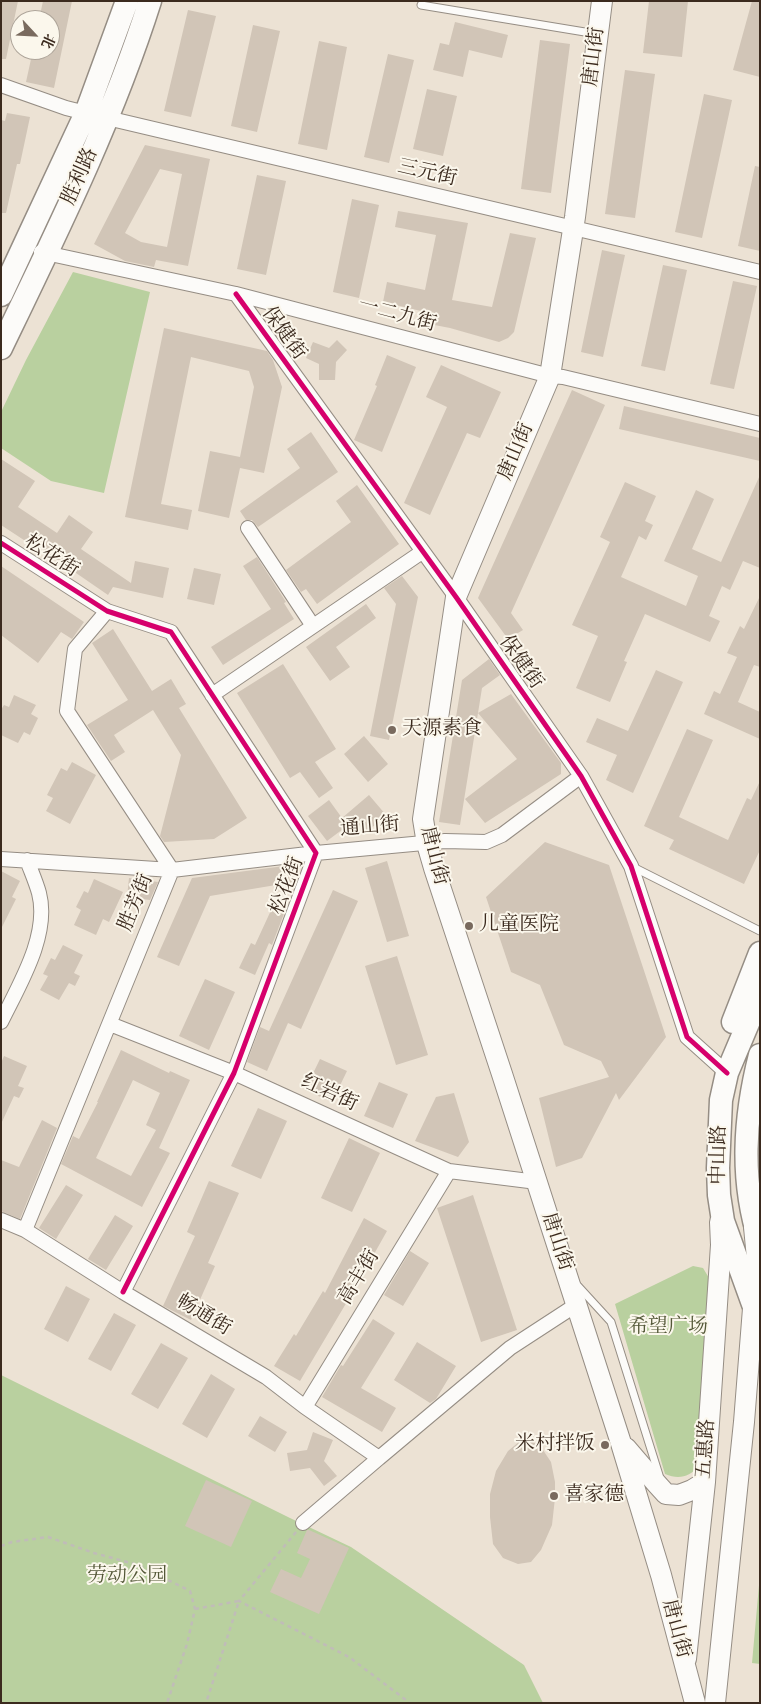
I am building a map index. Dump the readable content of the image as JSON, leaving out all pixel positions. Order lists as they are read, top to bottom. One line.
{"streets":{"main road":["唐山街","胜利路","中山路","五惠路"],"street":["三元街","一二九街","保健街","松花街","通山街","胜芳街","红岩街","高丰街","畅通街"]},"crossings":[["唐山街","三元街"],["唐山街","一二九街"],["唐山街","保健街"],["唐山街","通山街"],["唐山街","红岩街"],["唐山街","五惠路"],["三元街","胜利路"],["胜利路","一二九街"],["一二九街","保健街"],["保健街","通山街"],["保健街","中山路"],["松花街","通山街"],["松花街","胜芳街"],["松花街","红岩街"],["松花街","畅通街"],["通山街","胜芳街"],["胜芳街","红岩街"],["胜芳街","畅通街"],["红岩街","高丰街"],["中山路","五惠路"],["高丰街","畅通街"]],"parks":["希望广场","劳动公园"],"places":["天源素食","儿童医院","米村拌饭","喜家德"],"north":"bottom right"}
